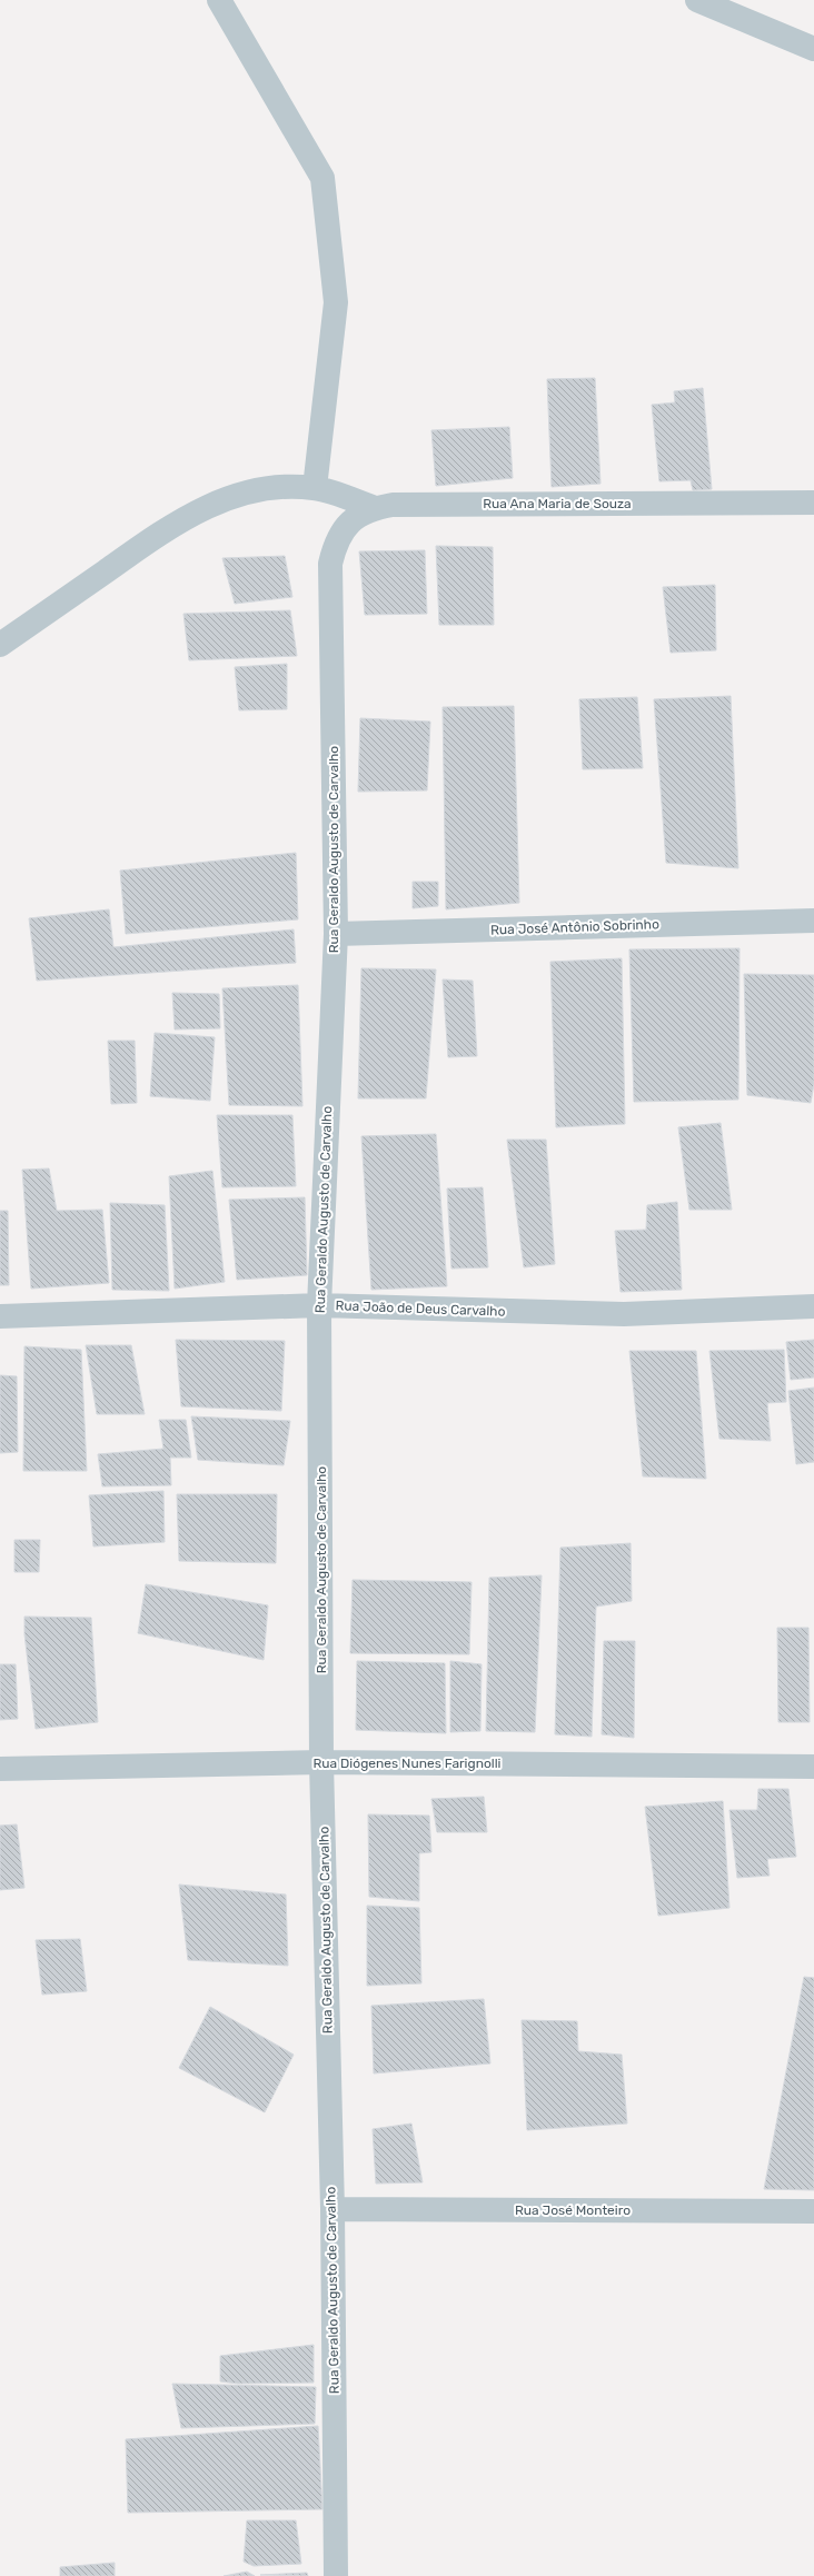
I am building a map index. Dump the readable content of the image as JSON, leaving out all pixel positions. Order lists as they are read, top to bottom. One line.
{"streets":{"street":["Rua Ana Maria de Souza","Rua Geraldo Augusto de Carvalho","Rua José Antônio Sobrinho","Rua João de Deus Carvalho","Rua Diógenes Nunes Farignolli","Rua José Monteiro"]},"crossings":[["Rua Ana Maria de Souza","Rua Geraldo Augusto de Carvalho"],["Rua Geraldo Augusto de Carvalho","Rua José Antônio Sobrinho"],["Rua Geraldo Augusto de Carvalho","Rua João de Deus Carvalho"],["Rua Geraldo Augusto de Carvalho","Rua Diógenes Nunes Farignolli"],["Rua Geraldo Augusto de Carvalho","Rua José Monteiro"]]}
